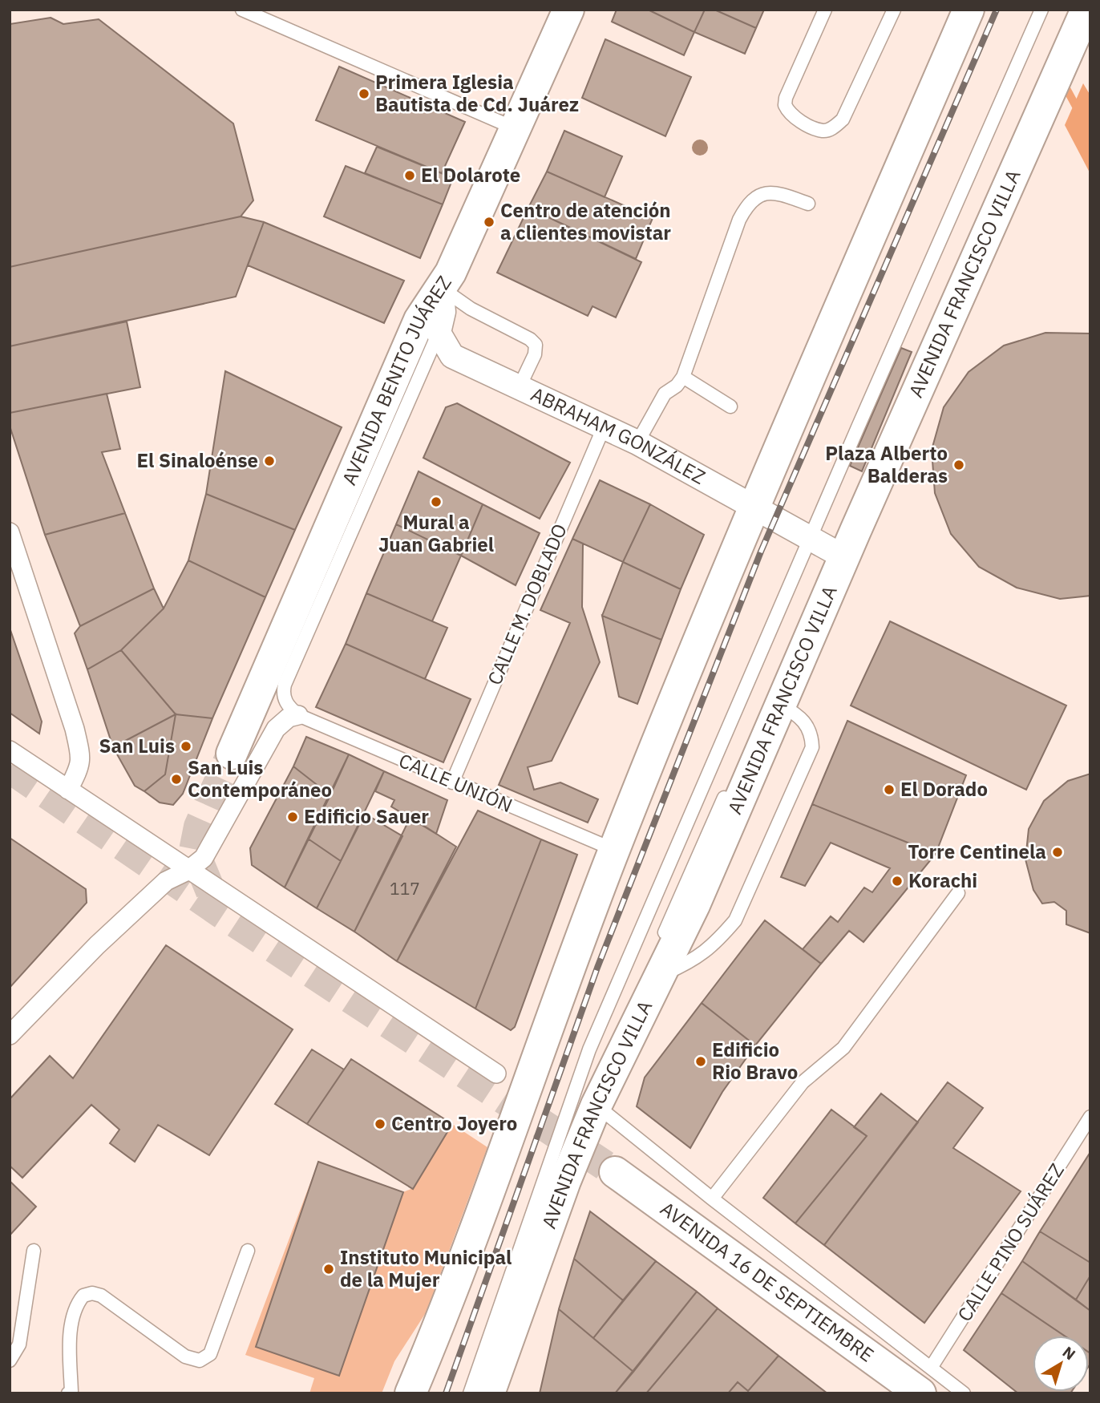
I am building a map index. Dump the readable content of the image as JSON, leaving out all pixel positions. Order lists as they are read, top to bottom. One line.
{"streets":{"main road":["AVENIDA FRANCISCO VILLA","AVENIDA BENITO JUÁREZ","AVENIDA 16 DE SEPTIEMBRE"],"street":["ABRAHAM GONZÁLEZ"],"lane":["CALLE M. DOBLADO","CALLE UNIÓN","CALLE PINO SUÁREZ"]},"crossings":[["AVENIDA FRANCISCO VILLA","ABRAHAM GONZÁLEZ"],["ABRAHAM GONZÁLEZ","CALLE M. DOBLADO"],["CALLE M. DOBLADO","CALLE UNIÓN"],["CALLE PINO SUÁREZ","AVENIDA 16 DE SEPTIEMBRE"]],"places":["Primera Iglesia Bautista de Cd. Juárez","El Dolarote","Centro de atención a clientes movistar","El Sinaloénse","Plaza Alberto Balderas","Mural a Juan Gabriel","San Luis","San Luis Contemporáneo","El Dorado","Edificio Sauer","Torre Centinela","Korachi","Edificio Rio Bravo","Centro Joyero","Instituto Municipal de la Mujer"],"house_numbers":["117"],"north":"top right"}
